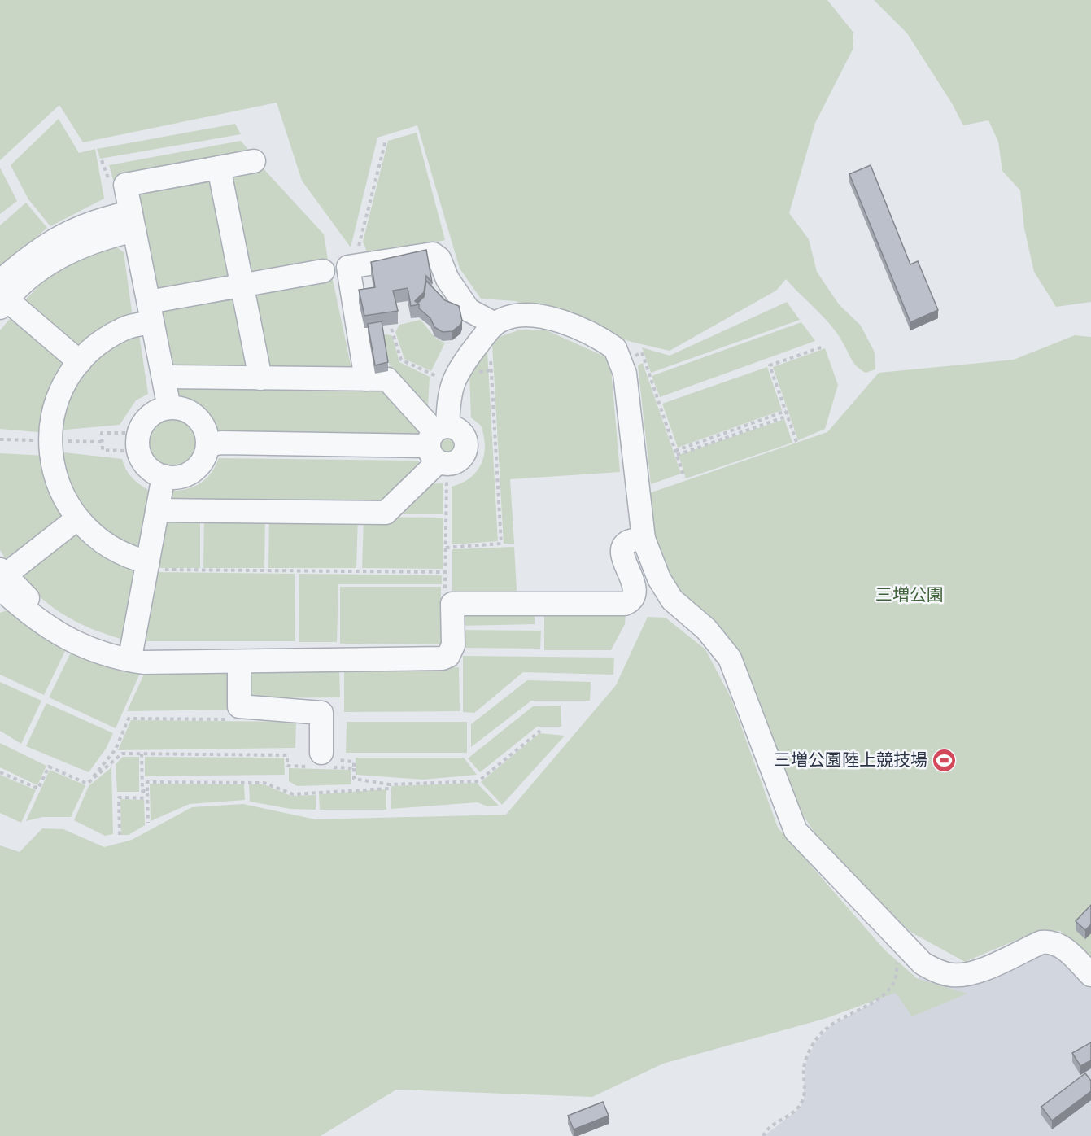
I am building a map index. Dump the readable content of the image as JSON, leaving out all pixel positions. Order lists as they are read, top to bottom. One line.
{"parks":["三増公園"],"places":{"sports":["三増公園陸上競技場"]}}
